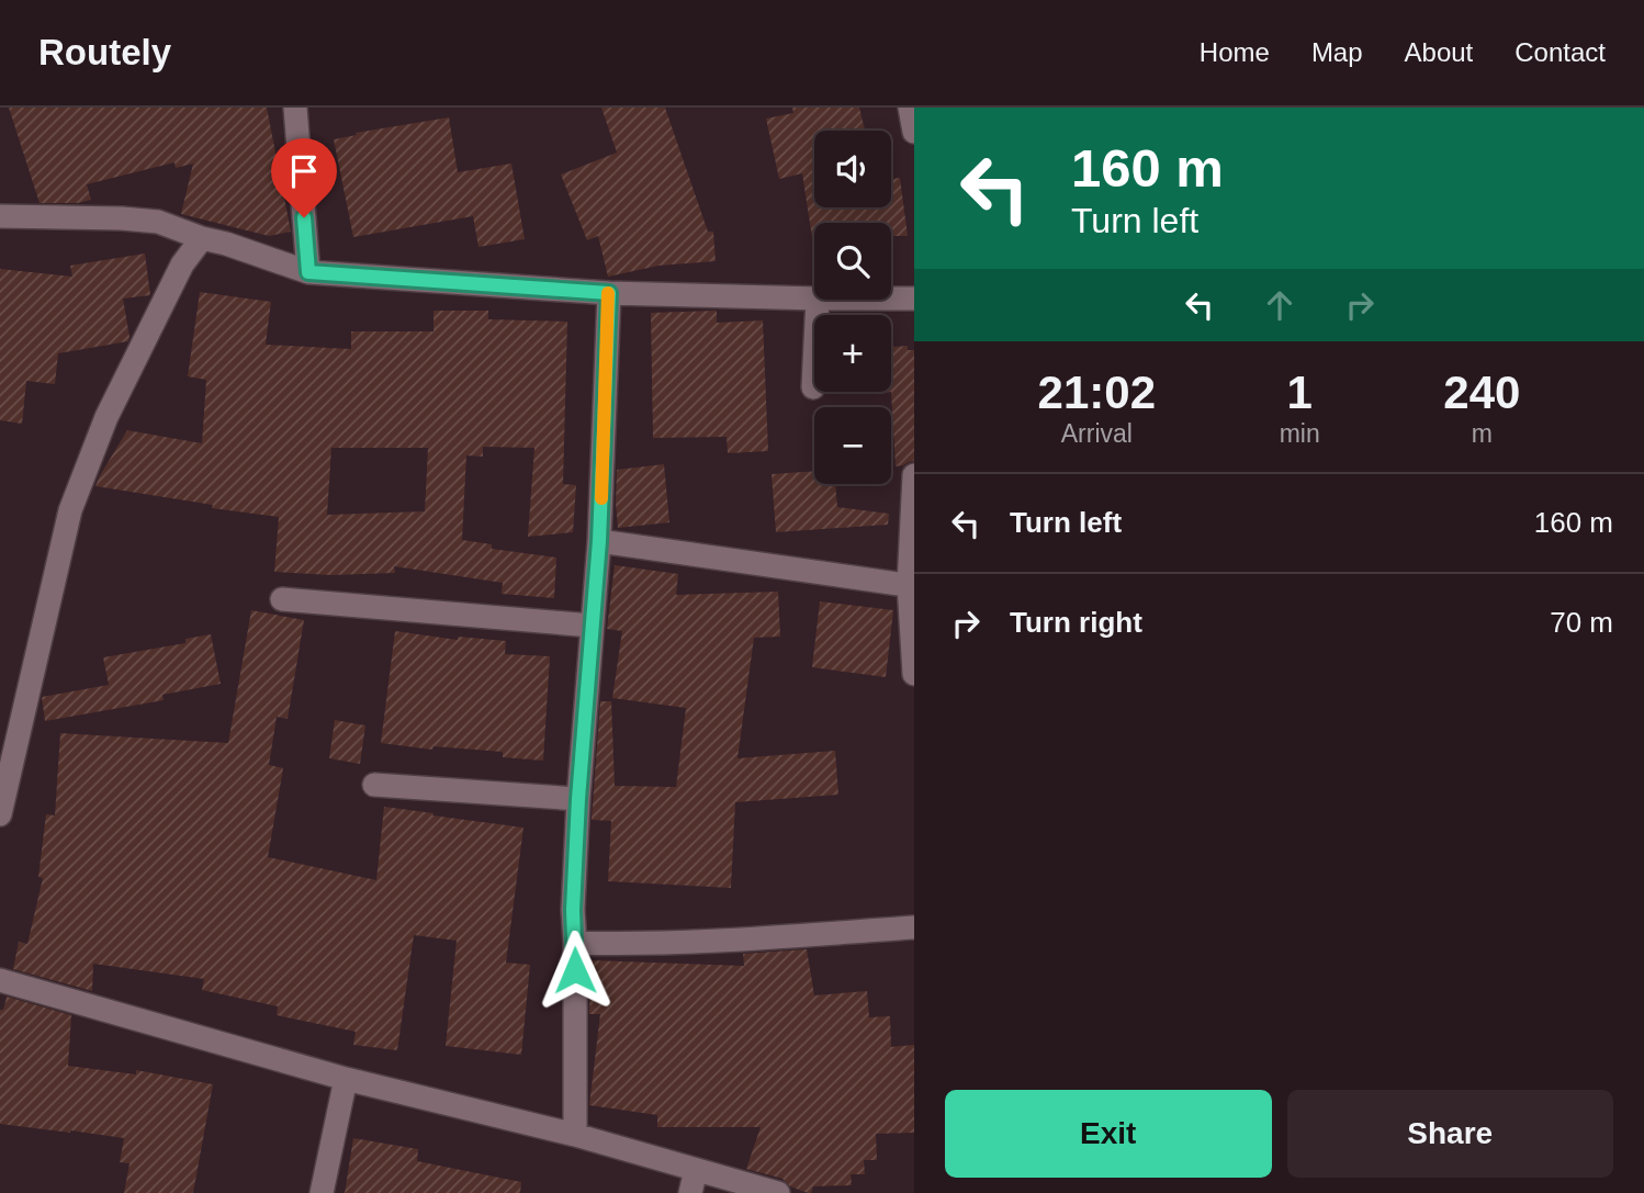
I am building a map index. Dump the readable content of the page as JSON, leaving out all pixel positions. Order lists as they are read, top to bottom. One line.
{"page":{"header":"Routely","nav":["Home","Map","About","Contact"],"turn":["160 m","Turn left"],"map_buttons":["+","−"],"eta":["21:02","Arrival","1","min","240","m"],"list":[{"name":"Turn left","value":"160 m"},{"name":"Turn right","value":"70 m"}],"buttons":["Exit","Share"]}}
